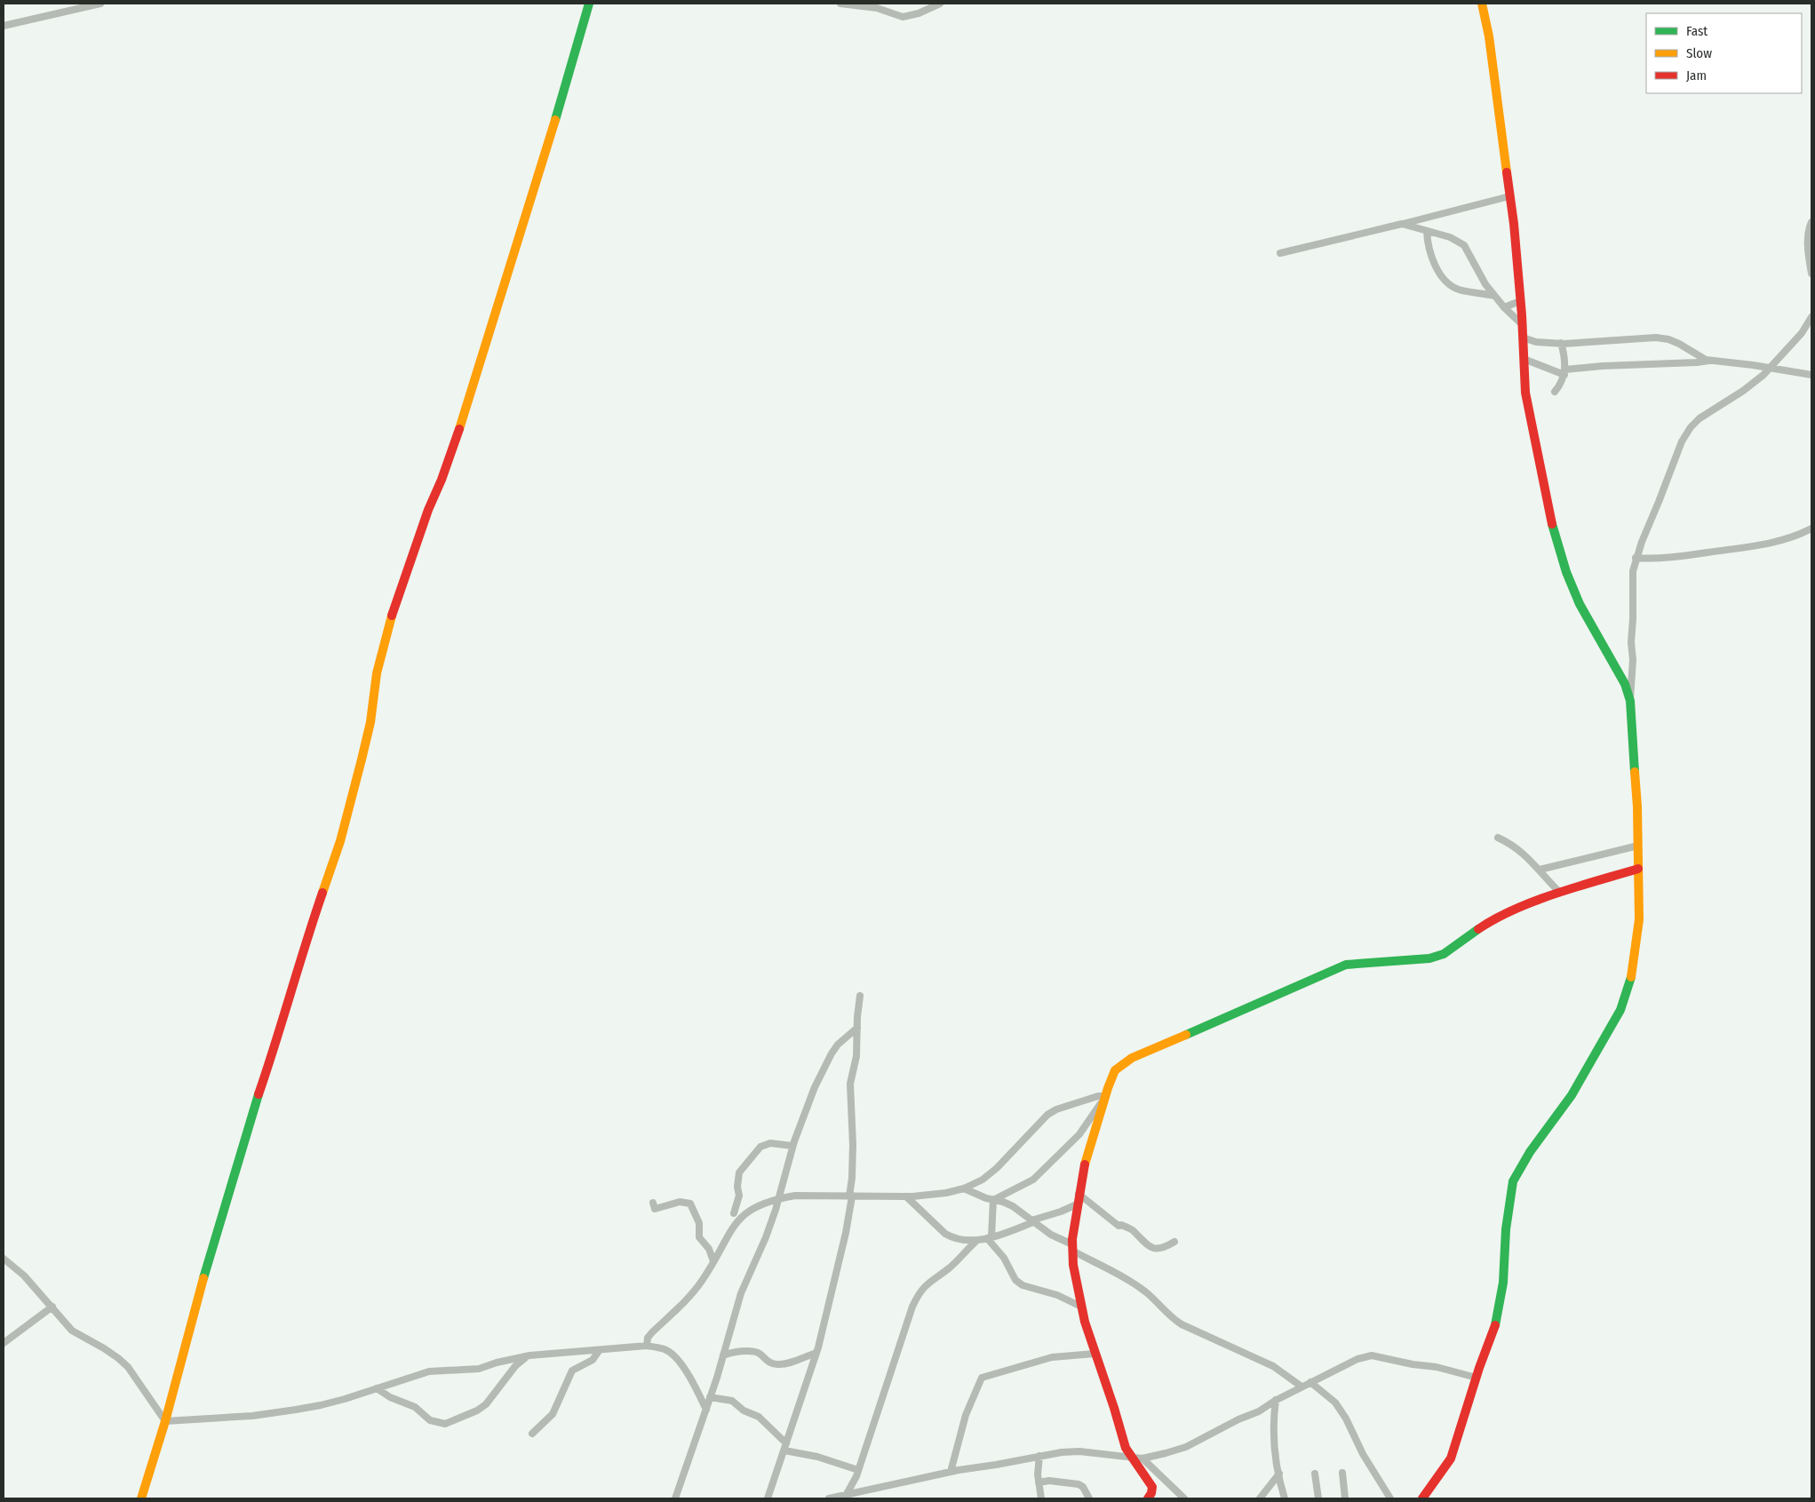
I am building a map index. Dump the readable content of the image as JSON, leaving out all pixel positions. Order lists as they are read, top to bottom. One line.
{"legend":["Fast","Slow","Jam"]}
